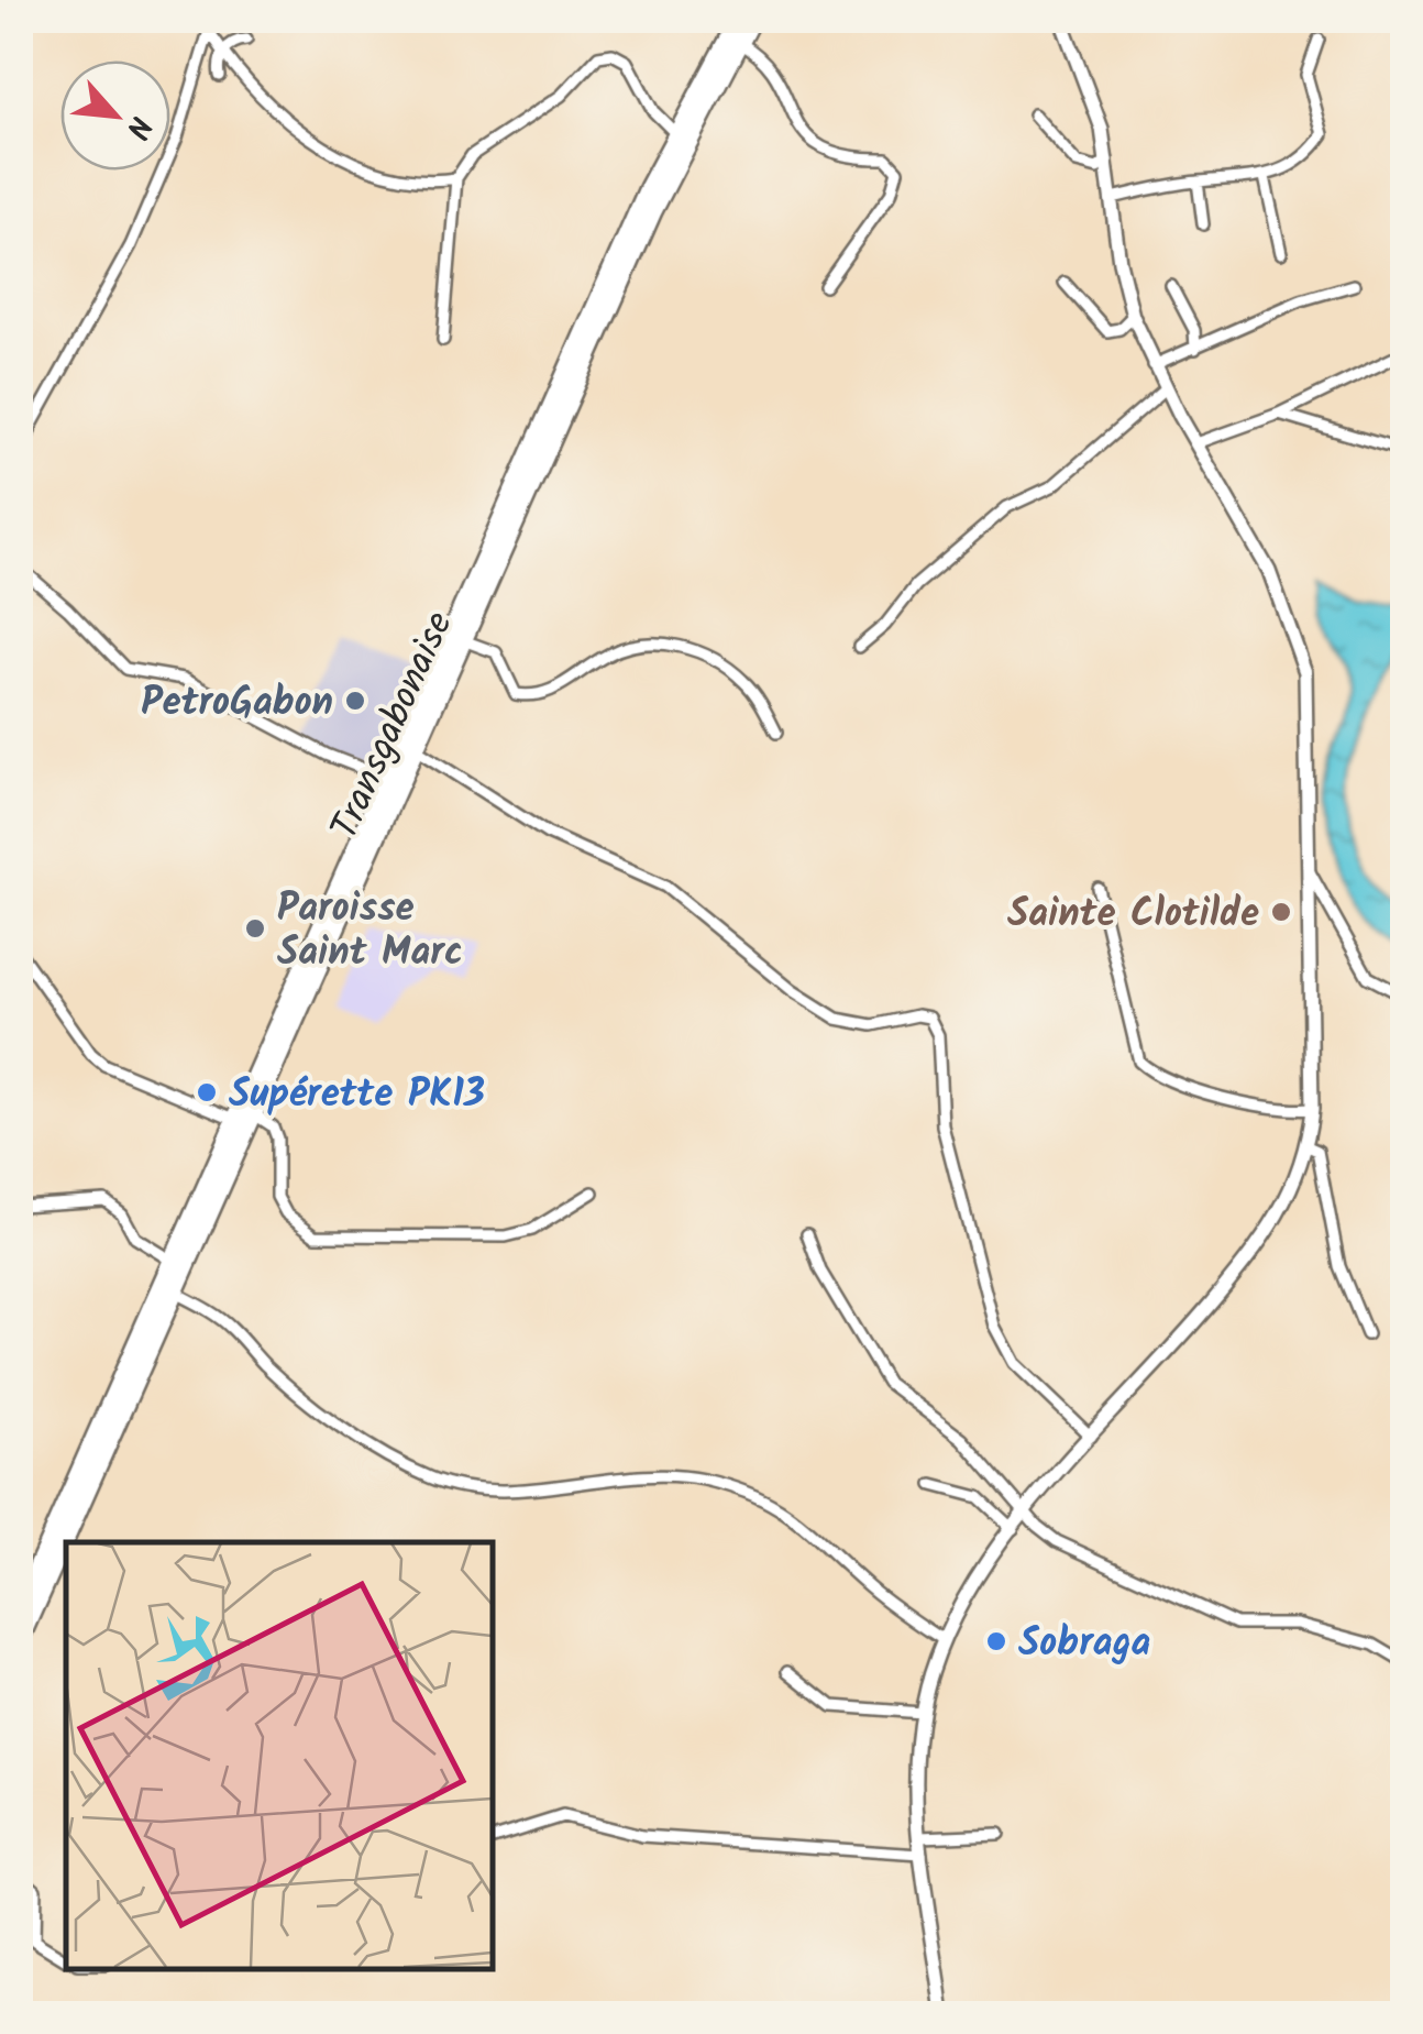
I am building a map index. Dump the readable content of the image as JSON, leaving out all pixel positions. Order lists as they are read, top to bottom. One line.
{"streets":{"highway":["Transgabonaise"]},"places":["PetroGabon","Sainte Clotilde","Paroisse Saint Marc","Supérette PK13","Sobraga"],"north":"bottom right"}
